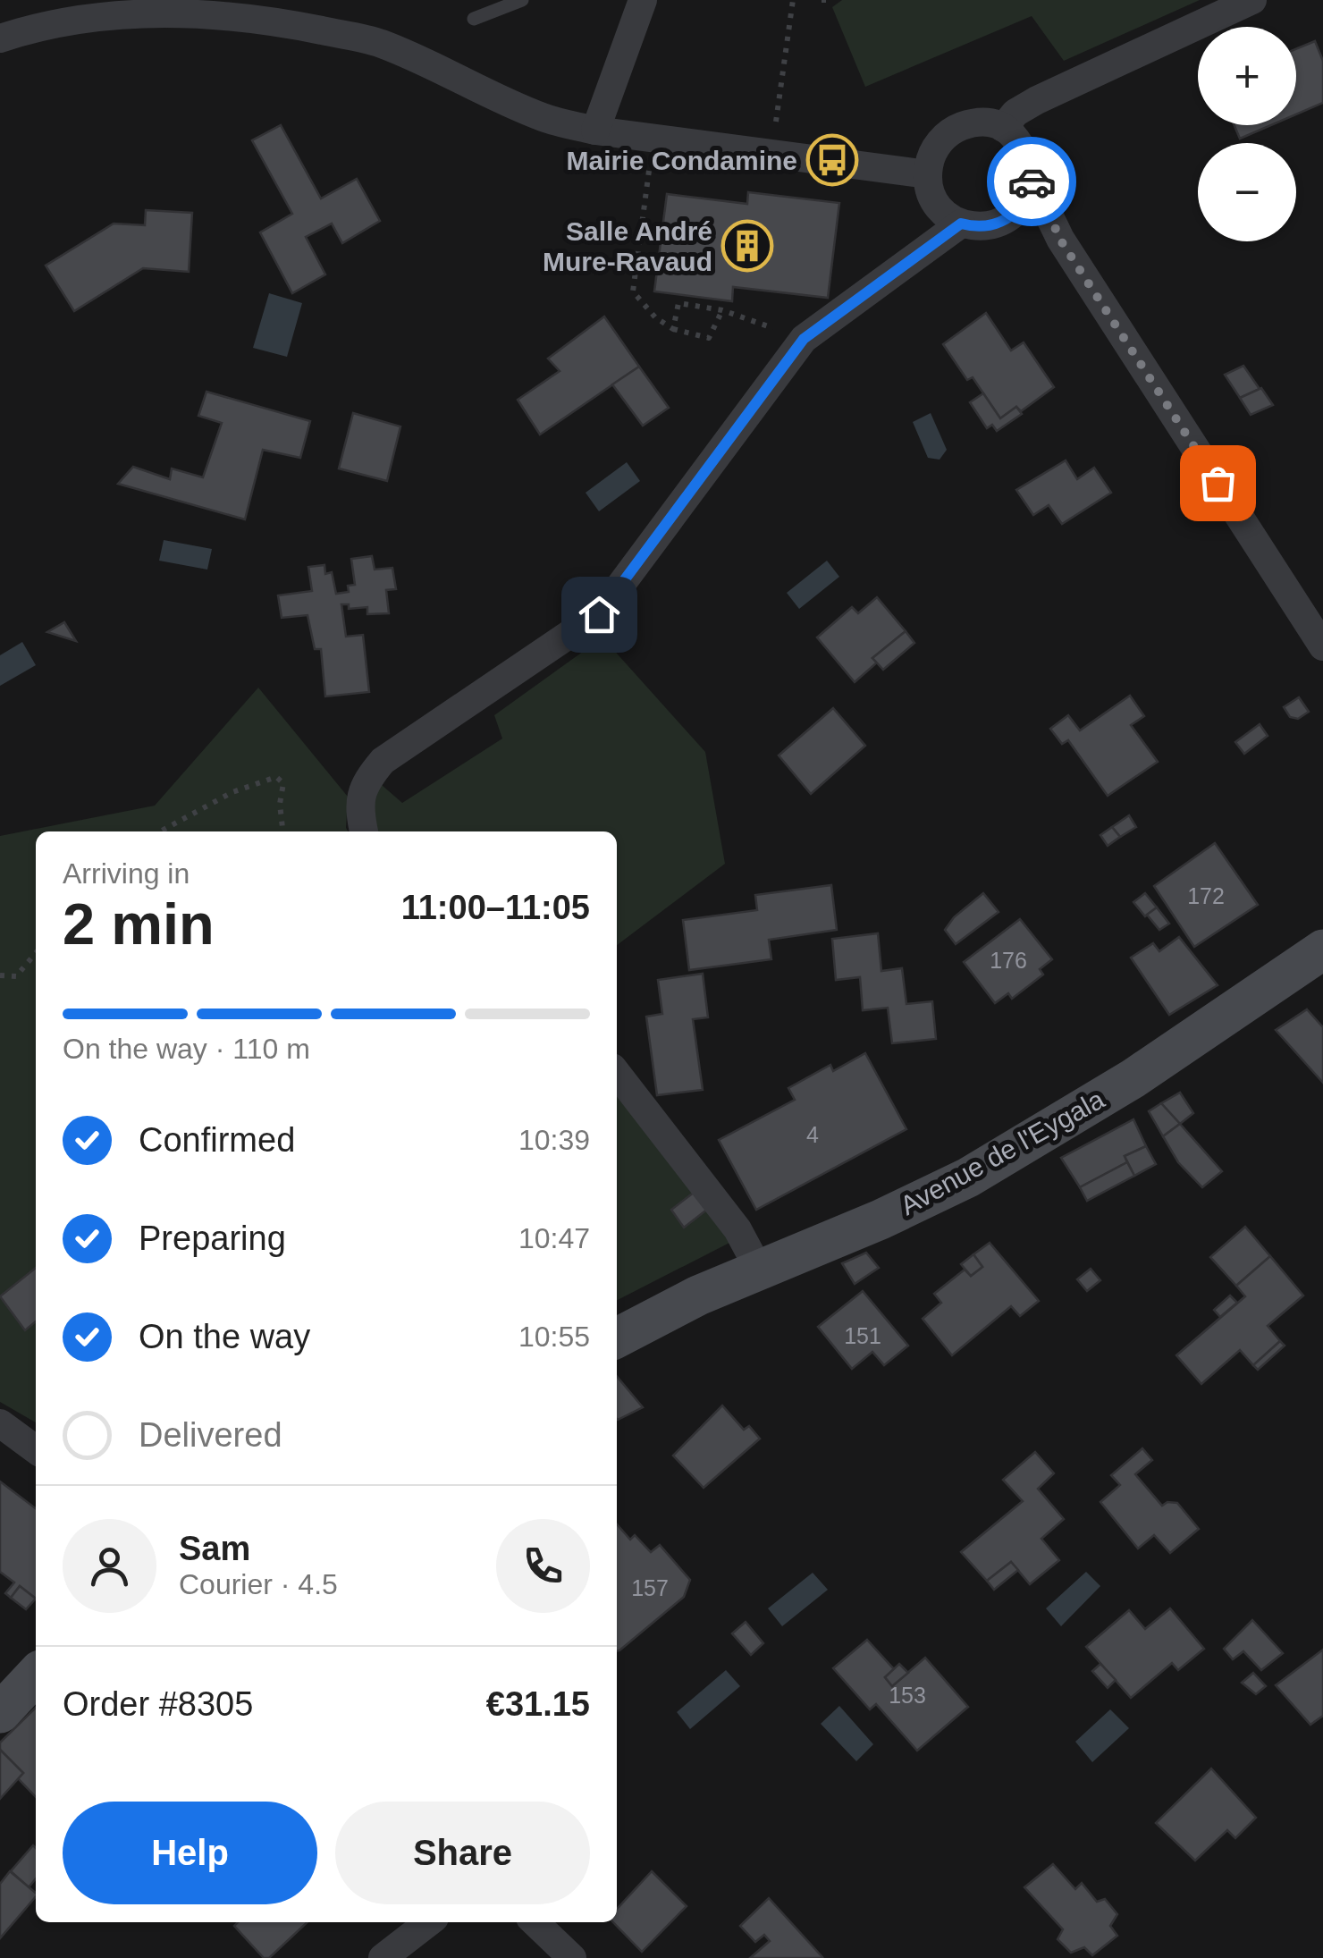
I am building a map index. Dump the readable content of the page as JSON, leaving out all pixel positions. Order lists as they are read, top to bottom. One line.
{"streets":{"street":["Avenue de l'Eygala"]},"places":{"bus stop":["Mairie Condamine"],"building":["Salle André Mure-Ravaud"]},"house_numbers":["172","176","4","151","157","153"],"page":{"map_buttons":["+","−"],"heading":["2 min","Arriving in","11:00–11:05"],"panel":["Sam","Courier · 4.5","Order #8305","€31.15"],"bar":"On the way · 110 m","list":[["Confirmed","10:39"],["Preparing","10:47"],["On the way","10:55"],"Delivered"],"buttons":["Help","Share"]}}
